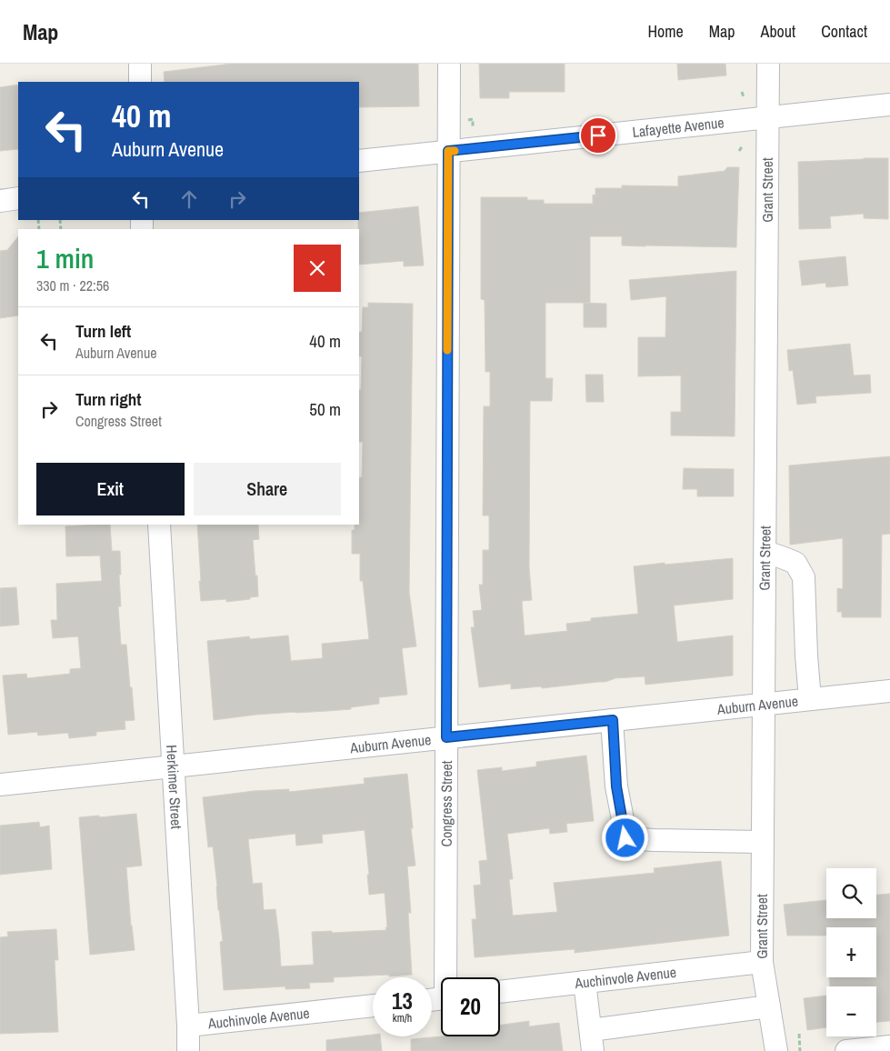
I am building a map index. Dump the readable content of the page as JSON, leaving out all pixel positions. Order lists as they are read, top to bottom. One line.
{"streets":{"street":["Lafayette Avenue","Grant Street","Auburn Avenue","Herkimer Street","Congress Street","Auchinvole Avenue"]},"crossings":[["Lafayette Avenue","Grant Street"],["Lafayette Avenue","Congress Street"],["Grant Street","Auburn Avenue"],["Grant Street","Auchinvole Avenue"],["Auburn Avenue","Herkimer Street"],["Auburn Avenue","Congress Street"],["Herkimer Street","Auchinvole Avenue"]],"page":{"header":"Map","nav":["Home","Map","About","Contact"],"turn":["40 m","Auburn Avenue"],"heading":["1 min","330 m · 22:56"],"list":[{"name":"Turn left","note":"Auburn Avenue","value":"40 m"},{"name":"Turn right","note":"Congress Street","value":"50 m"}],"buttons":["Exit","Share"],"map_buttons":["+","−"],"speed":"13 km/h","limit":"20"}}
